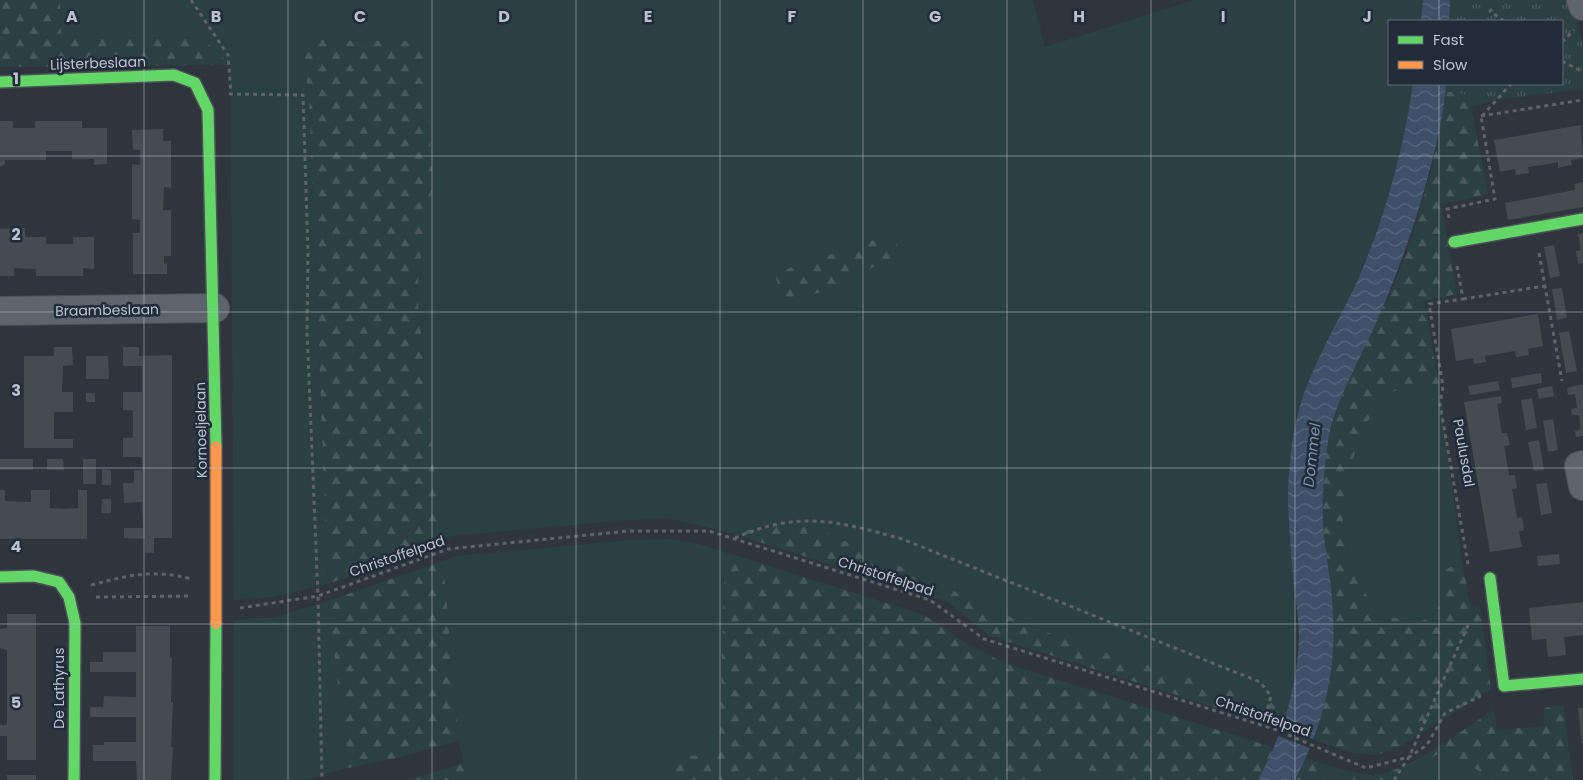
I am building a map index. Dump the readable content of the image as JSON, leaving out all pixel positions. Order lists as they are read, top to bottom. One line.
{"streets":{"street":["Lijsterbeslaan","Braambeslaan","Kornoeljelaan","De Lathyrus"],"path":["Paulusdal","Christoffelpad"]},"crossings":[["Lijsterbeslaan","Kornoeljelaan"],["Braambeslaan","Kornoeljelaan"],["Kornoeljelaan","Christoffelpad"],["Christoffelpad","De Lathyrus"]],"water":["Dommel"],"legend":["Fast","Slow"],"grid":{"columns":["A","B","C","D","E","F","G","H","I","J"],"rows":["1","2","3","4","5"]}}
